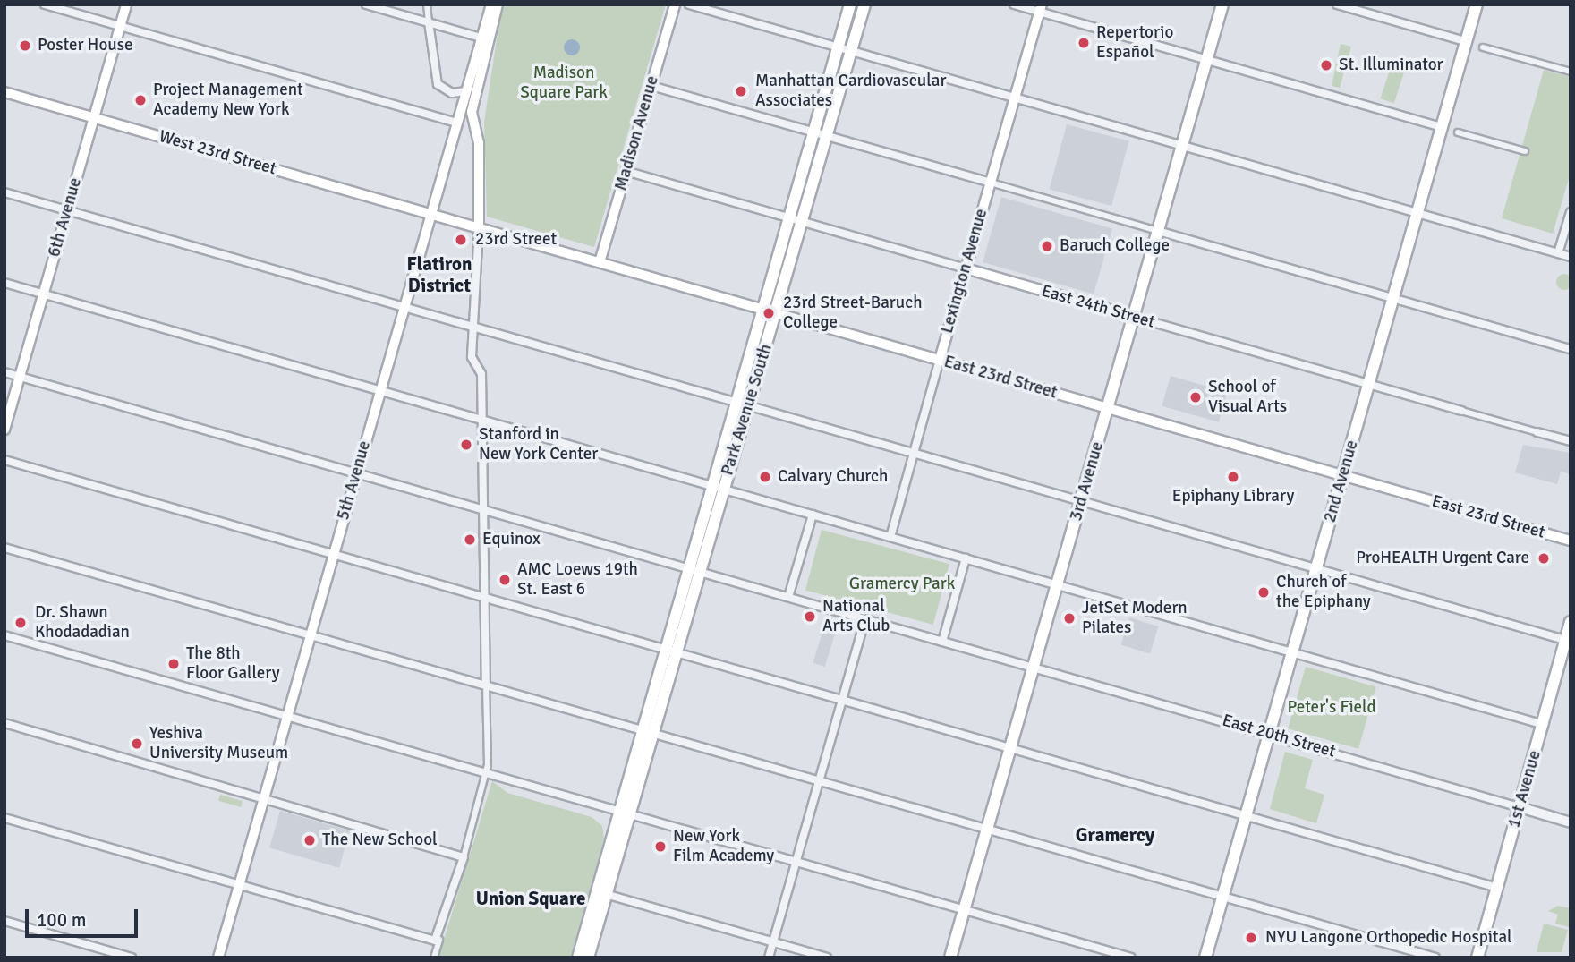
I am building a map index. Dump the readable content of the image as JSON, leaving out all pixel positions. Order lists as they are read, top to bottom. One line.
{"streets":{"main road":["Madison Avenue","West 23rd Street","6th Avenue","Lexington Avenue","East 24th Street","East 23rd Street","Park Avenue South","5th Avenue","3rd Avenue","2nd Avenue","1st Avenue"],"street":["East 20th Street"]},"crossings":[["Madison Avenue","East 24th Street"],["Madison Avenue","East 23rd Street"],["West 23rd Street","6th Avenue"],["West 23rd Street","East 23rd Street"],["West 23rd Street","5th Avenue"],["Lexington Avenue","East 24th Street"],["Lexington Avenue","East 23rd Street"],["East 24th Street","Park Avenue South"],["East 24th Street","3rd Avenue"],["East 24th Street","2nd Avenue"],["East 23rd Street","Park Avenue South"],["East 23rd Street","5th Avenue"],["East 23rd Street","3rd Avenue"],["East 23rd Street","2nd Avenue"],["3rd Avenue","East 20th Street"],["2nd Avenue","East 20th Street"],["East 20th Street","1st Avenue"]],"districts":["Flatiron District","Gramercy","Union Square"],"parks":["Madison Square Park","Gramercy Park","Peter's Field"],"places":["Repertorio Español","Poster House","St. Illuminator","Manhattan Cardiovascular Associates","Project Management Academy New York","23rd Street","Baruch College","23rd Street-Baruch College","School of Visual Arts","Stanford in New York Center","Calvary Church","Epiphany Library","Equinox","ProHEALTH Urgent Care","AMC Loews 19th St. East 6","Church of the Epiphany","National Arts Club","JetSet Modern Pilates","Dr. Shawn Khodadadian","The 8th Floor Gallery","Yeshiva University Museum","The New School","New York Film Academy","NYU Langone Orthopedic Hospital"],"scale_bar":"100 m"}
